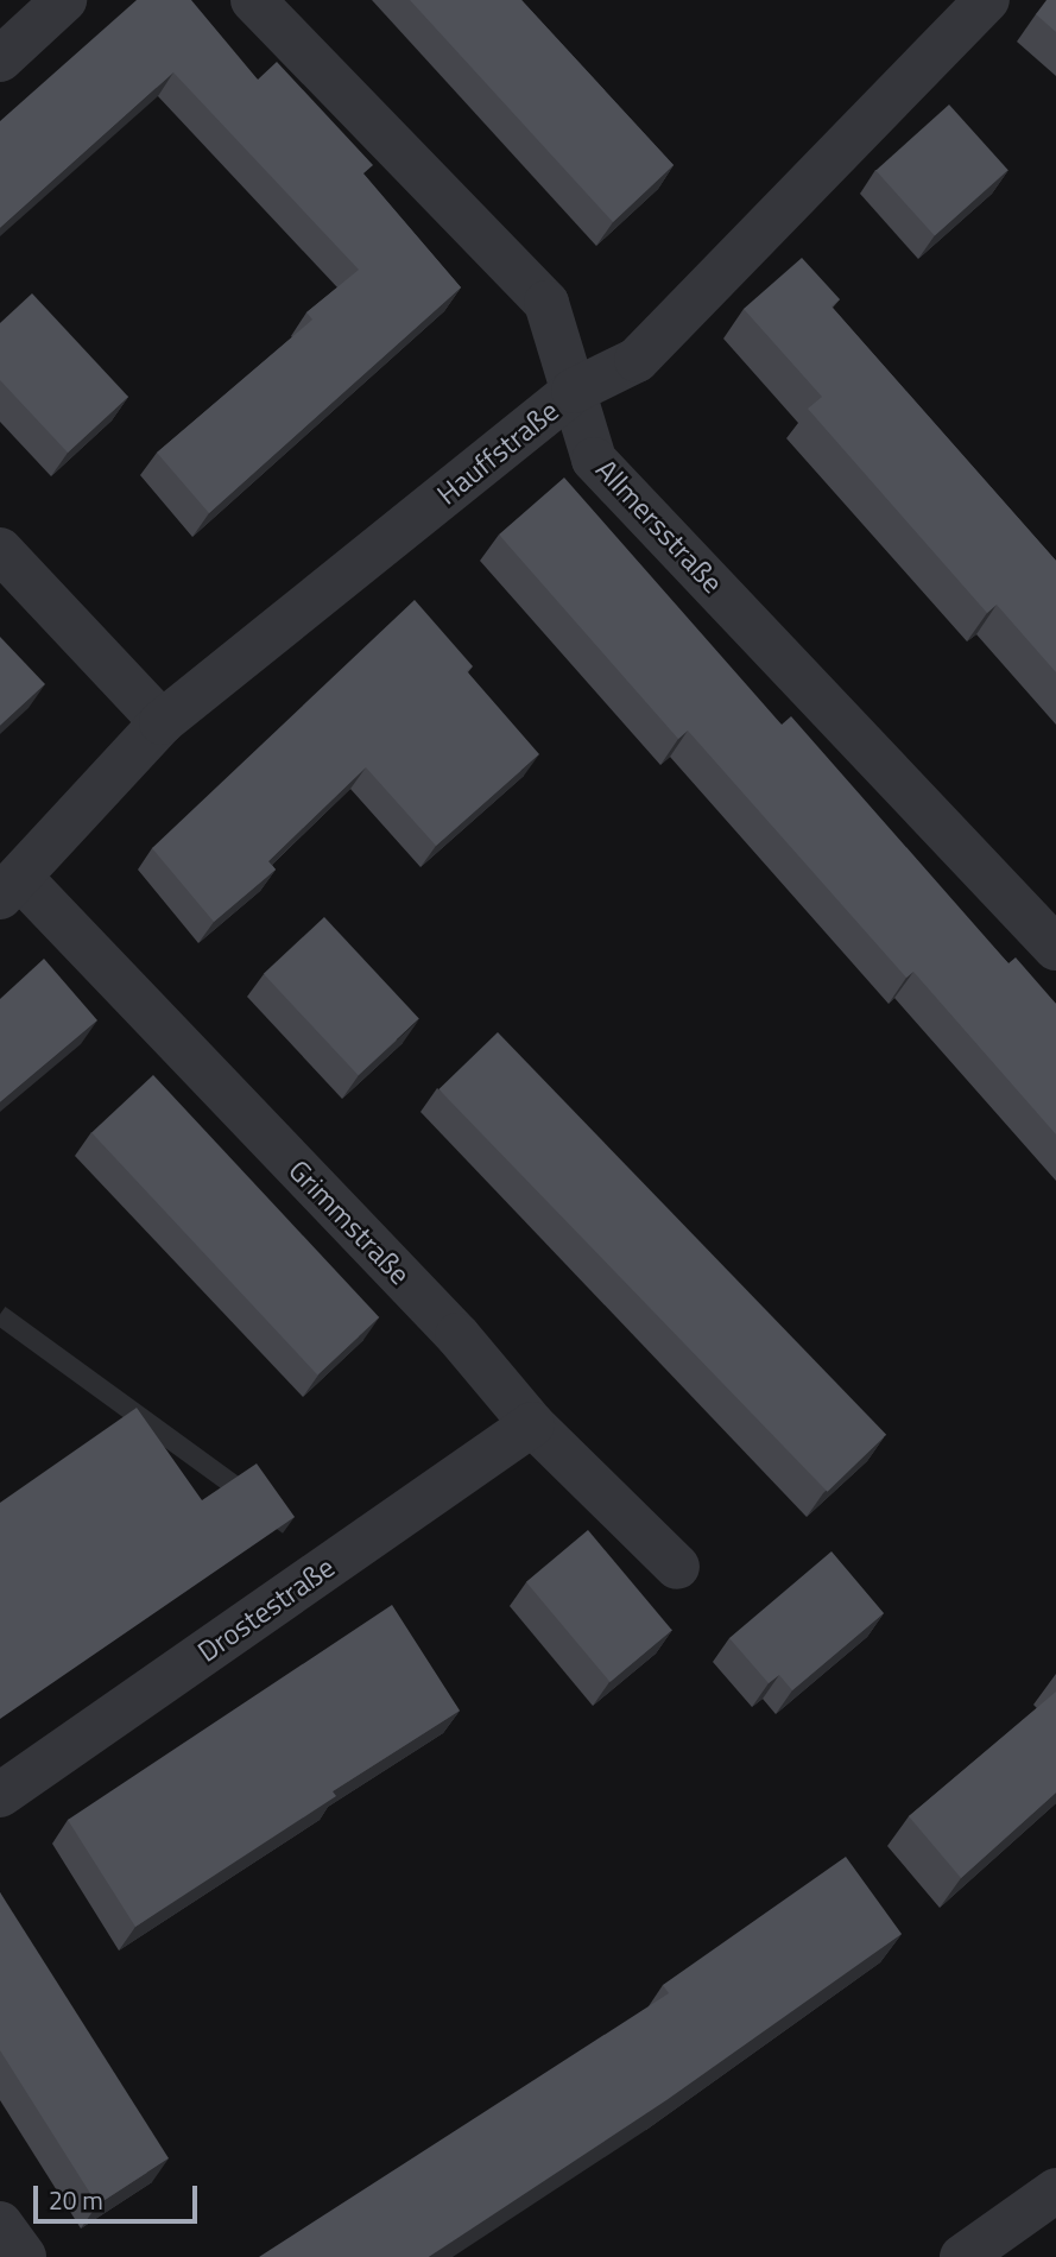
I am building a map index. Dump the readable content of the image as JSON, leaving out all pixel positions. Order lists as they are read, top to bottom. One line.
{"streets":{"street":["Hauffstraße","Allmersstraße","Grimmstraße","Drostestraße"]},"crossings":[["Hauffstraße","Allmersstraße"],["Hauffstraße","Grimmstraße"],["Grimmstraße","Drostestraße"]],"scale_bar":"20 m"}
